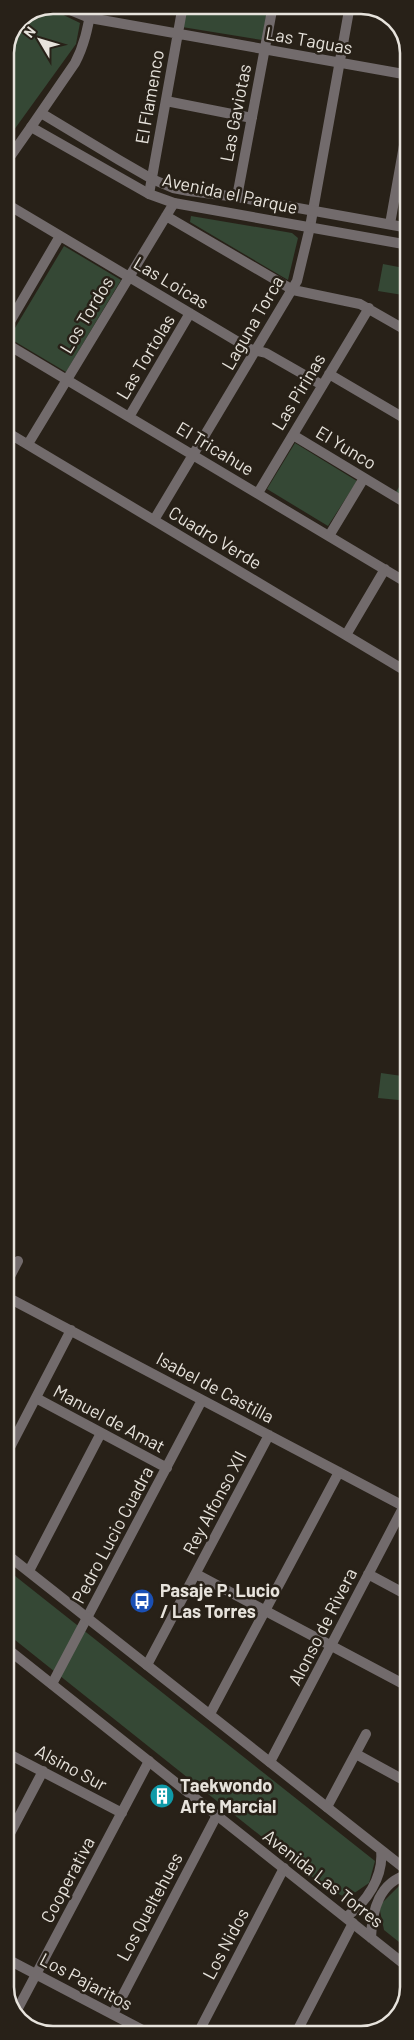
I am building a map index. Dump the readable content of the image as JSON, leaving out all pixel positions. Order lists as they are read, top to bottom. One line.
{"streets":{"street":["Las Taguas","El Flamenco","Las Gaviotas","Avenida el Parque","Las Loicas","Los Tordos","Laguna Torca","Las Tortolas","Las Pirinas","El Yunco","El Tricahue","Cuadro Verde","Isabel de Castilla","Manuel de Amat","Rey Alfonso XII","Pedro Lucio Cuadra","Alonso de Rivera","Alsino Sur","Avenida Las Torres","Cooperativa","Los Queltehues","Los Nidos","Los Pajaritos"]},"crossings":[["Las Taguas","El Flamenco"],["Las Taguas","Las Gaviotas"],["Las Taguas","Laguna Torca"],["El Flamenco","Avenida el Parque"],["Las Gaviotas","Avenida el Parque"],["Avenida el Parque","Los Tordos"],["Avenida el Parque","Laguna Torca"],["Las Loicas","Los Tordos"],["Las Loicas","Laguna Torca"],["Las Loicas","Las Tortolas"],["Las Loicas","Las Pirinas"],["Los Tordos","El Tricahue"],["Los Tordos","Cuadro Verde"],["Laguna Torca","El Tricahue"],["Laguna Torca","Cuadro Verde"],["Las Tortolas","El Tricahue"],["Las Pirinas","El Yunco"],["Las Pirinas","El Tricahue"],["Isabel de Castilla","Rey Alfonso XII"],["Isabel de Castilla","Pedro Lucio Cuadra"],["Manuel de Amat","Pedro Lucio Cuadra"],["Pedro Lucio Cuadra","Avenida Las Torres"],["Alsino Sur","Cooperativa"],["Avenida Las Torres","Cooperativa"],["Avenida Las Torres","Los Queltehues"],["Avenida Las Torres","Los Nidos"],["Cooperativa","Los Pajaritos"],["Los Queltehues","Los Pajaritos"]],"places":{"bus stop":["Pasaje P. Lucio / Las Torres"],"building":["Taekwondo Arte Marcial"]},"north":"top left"}
